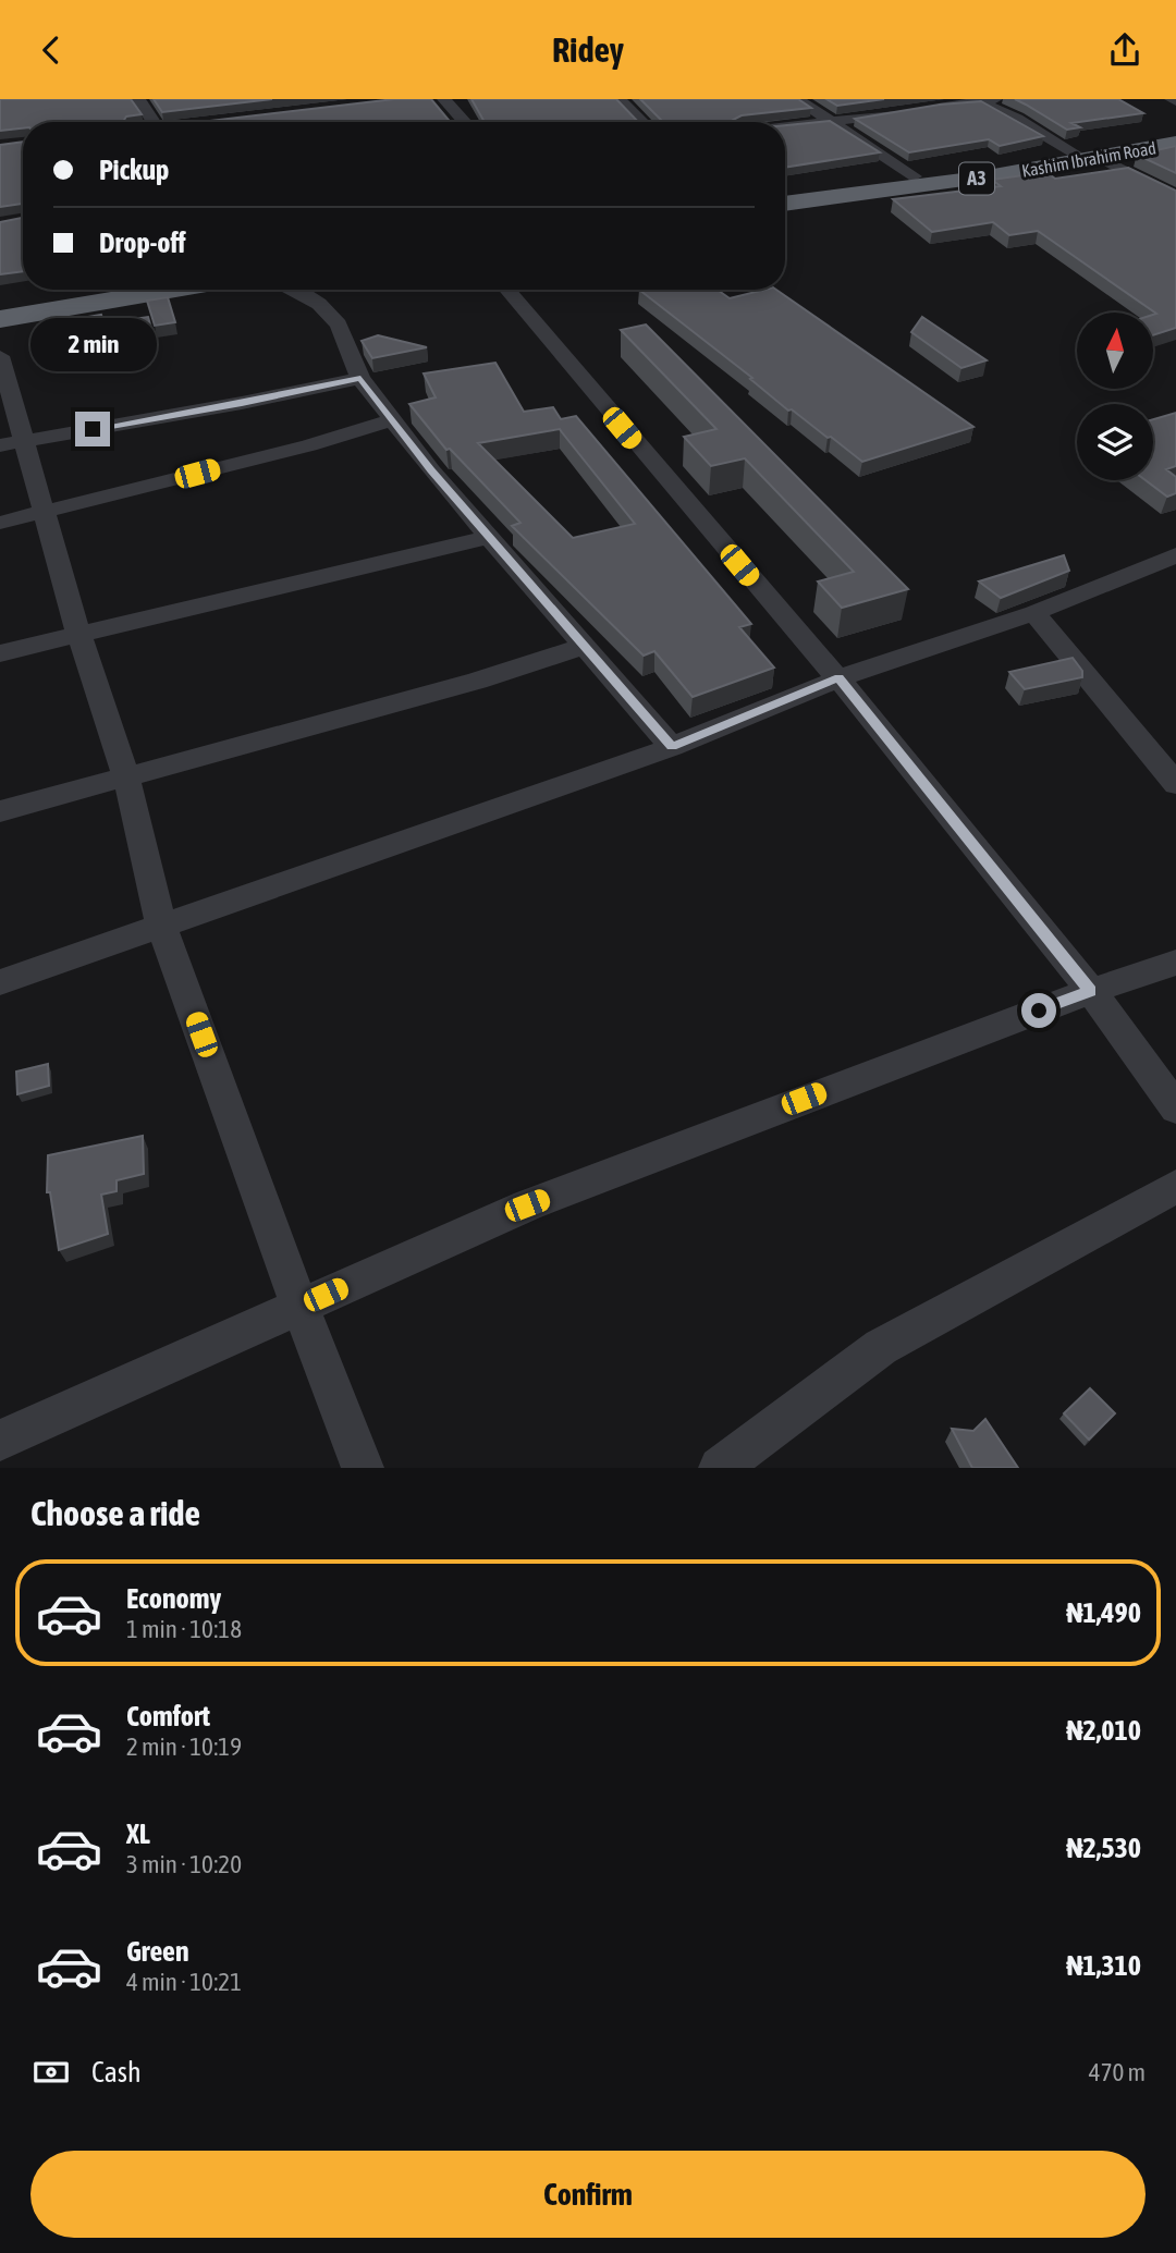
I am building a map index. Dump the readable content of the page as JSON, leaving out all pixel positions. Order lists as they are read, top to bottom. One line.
{"streets":{"highway":["Kashim Ibrahim Road","A3"]},"north":"top","page":{"header":"Ridey","banner":["Pickup","Drop-off"],"bubble":"2 min","heading":"Choose a ride","list":[{"name":"Economy","note":"1 min · 10:18","value":"₦1,490"},{"name":"Comfort","note":"2 min · 10:19","value":"₦2,010"},{"name":"XL","note":"3 min · 10:20","value":"₦2,530"},{"name":"Green","note":"4 min · 10:21","value":"₦1,310"}],"pay":["Cash","470 m"],"buttons":"Confirm"}}
